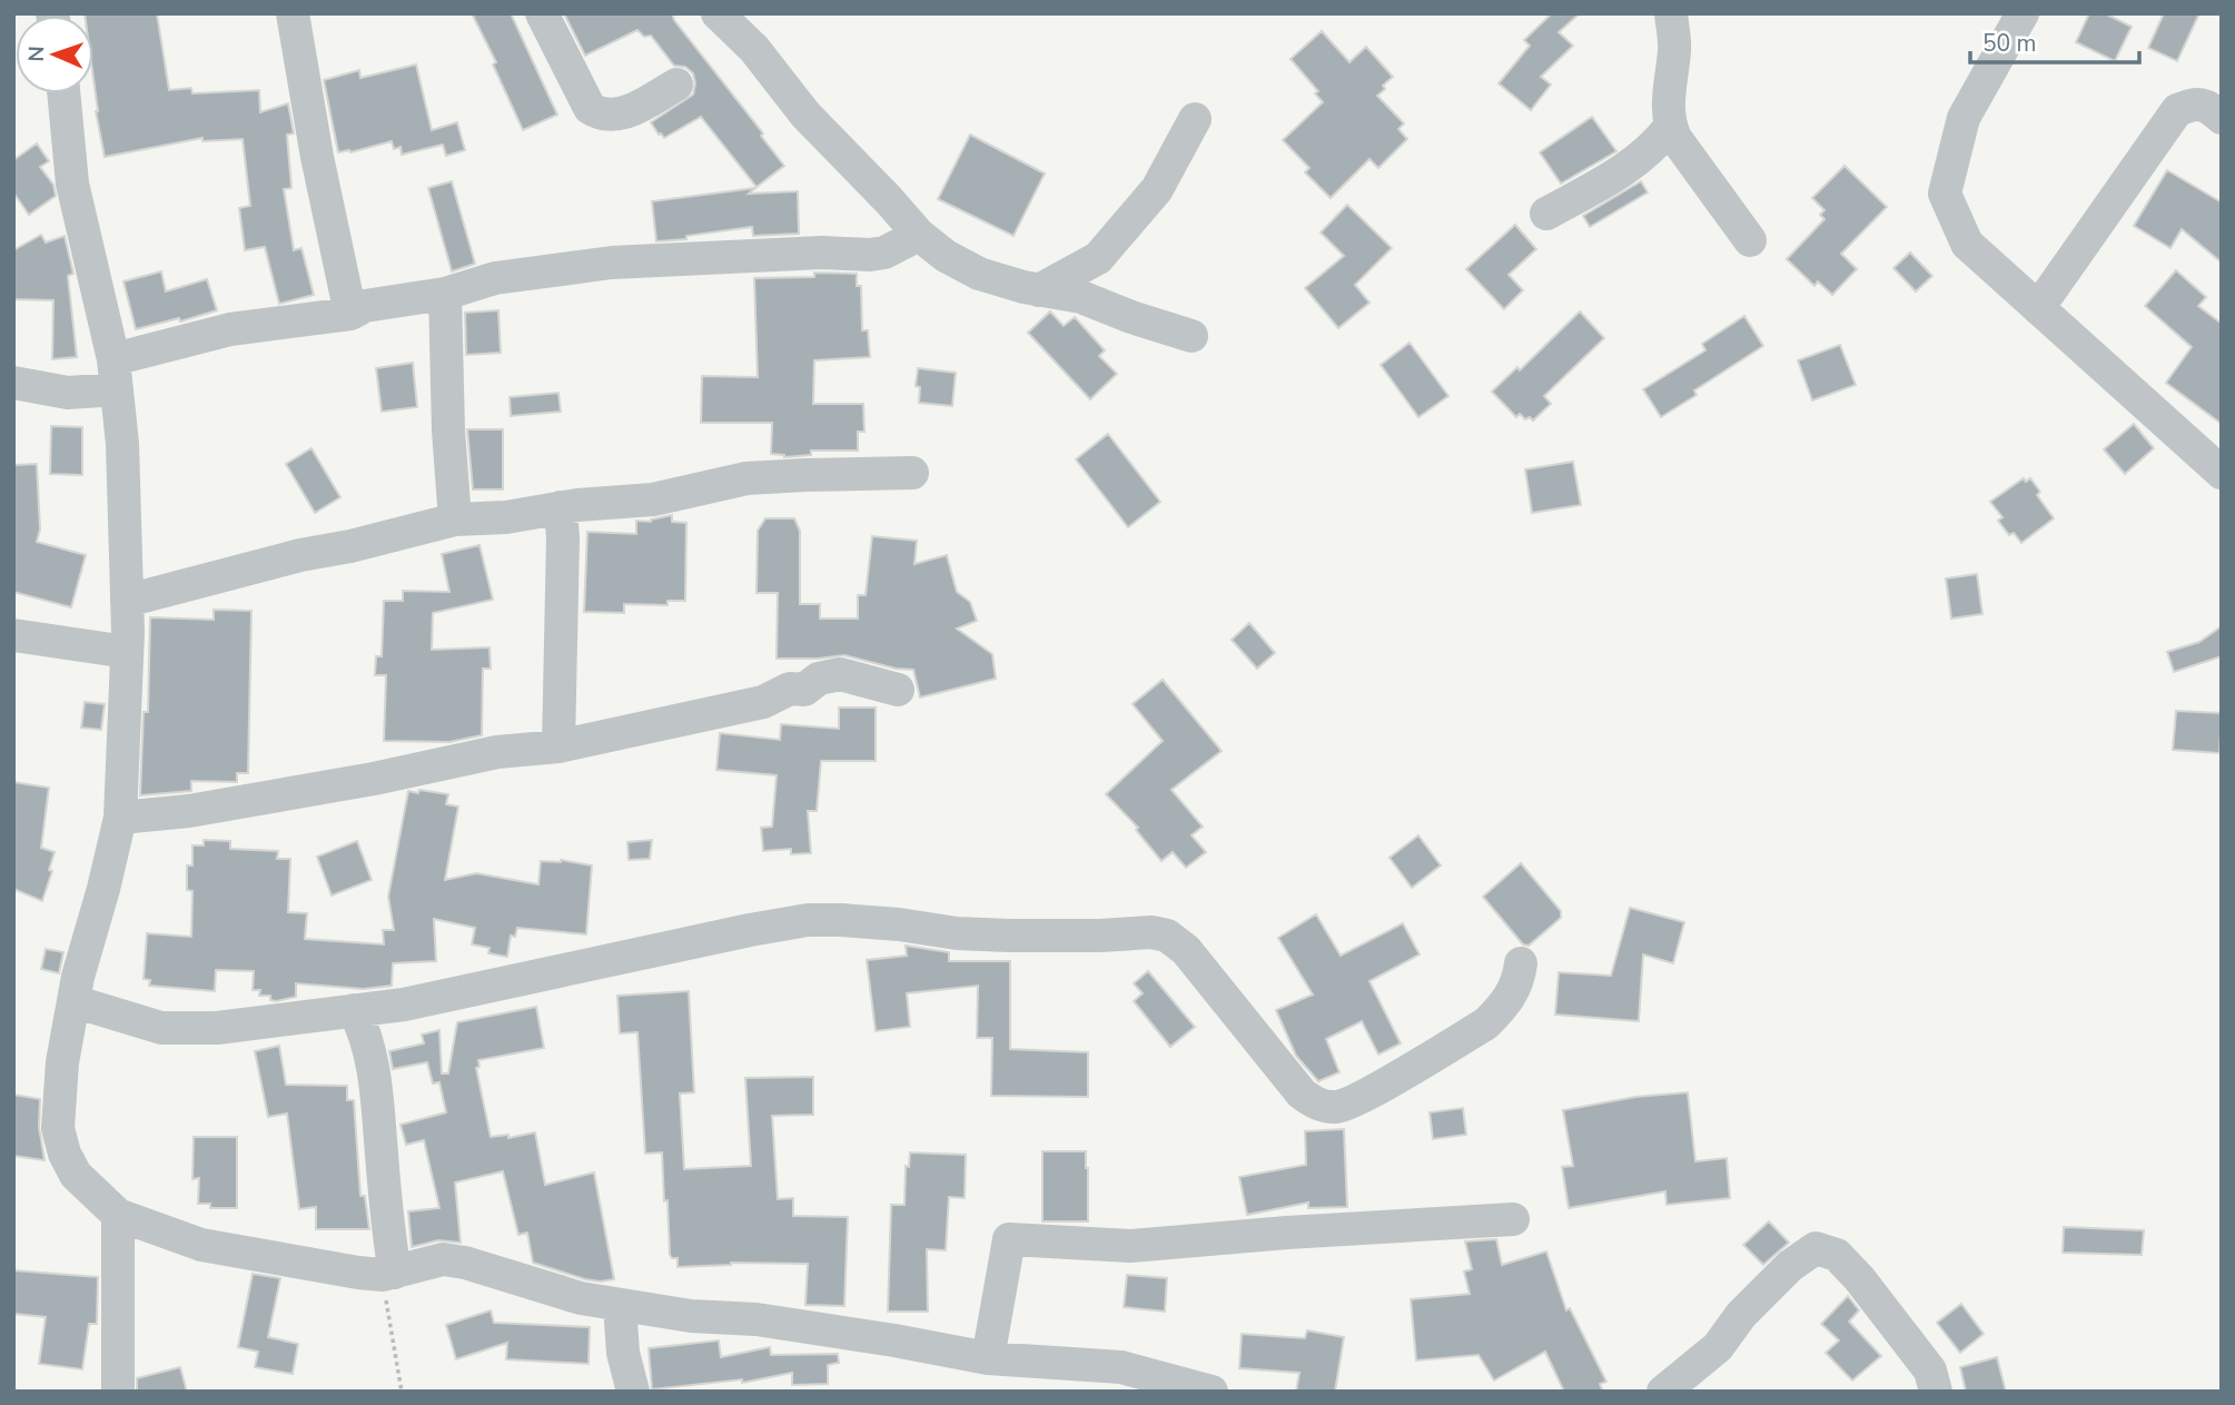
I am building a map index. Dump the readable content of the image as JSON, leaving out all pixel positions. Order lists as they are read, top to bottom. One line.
{"scale_bar":"50 m","north":"left"}
